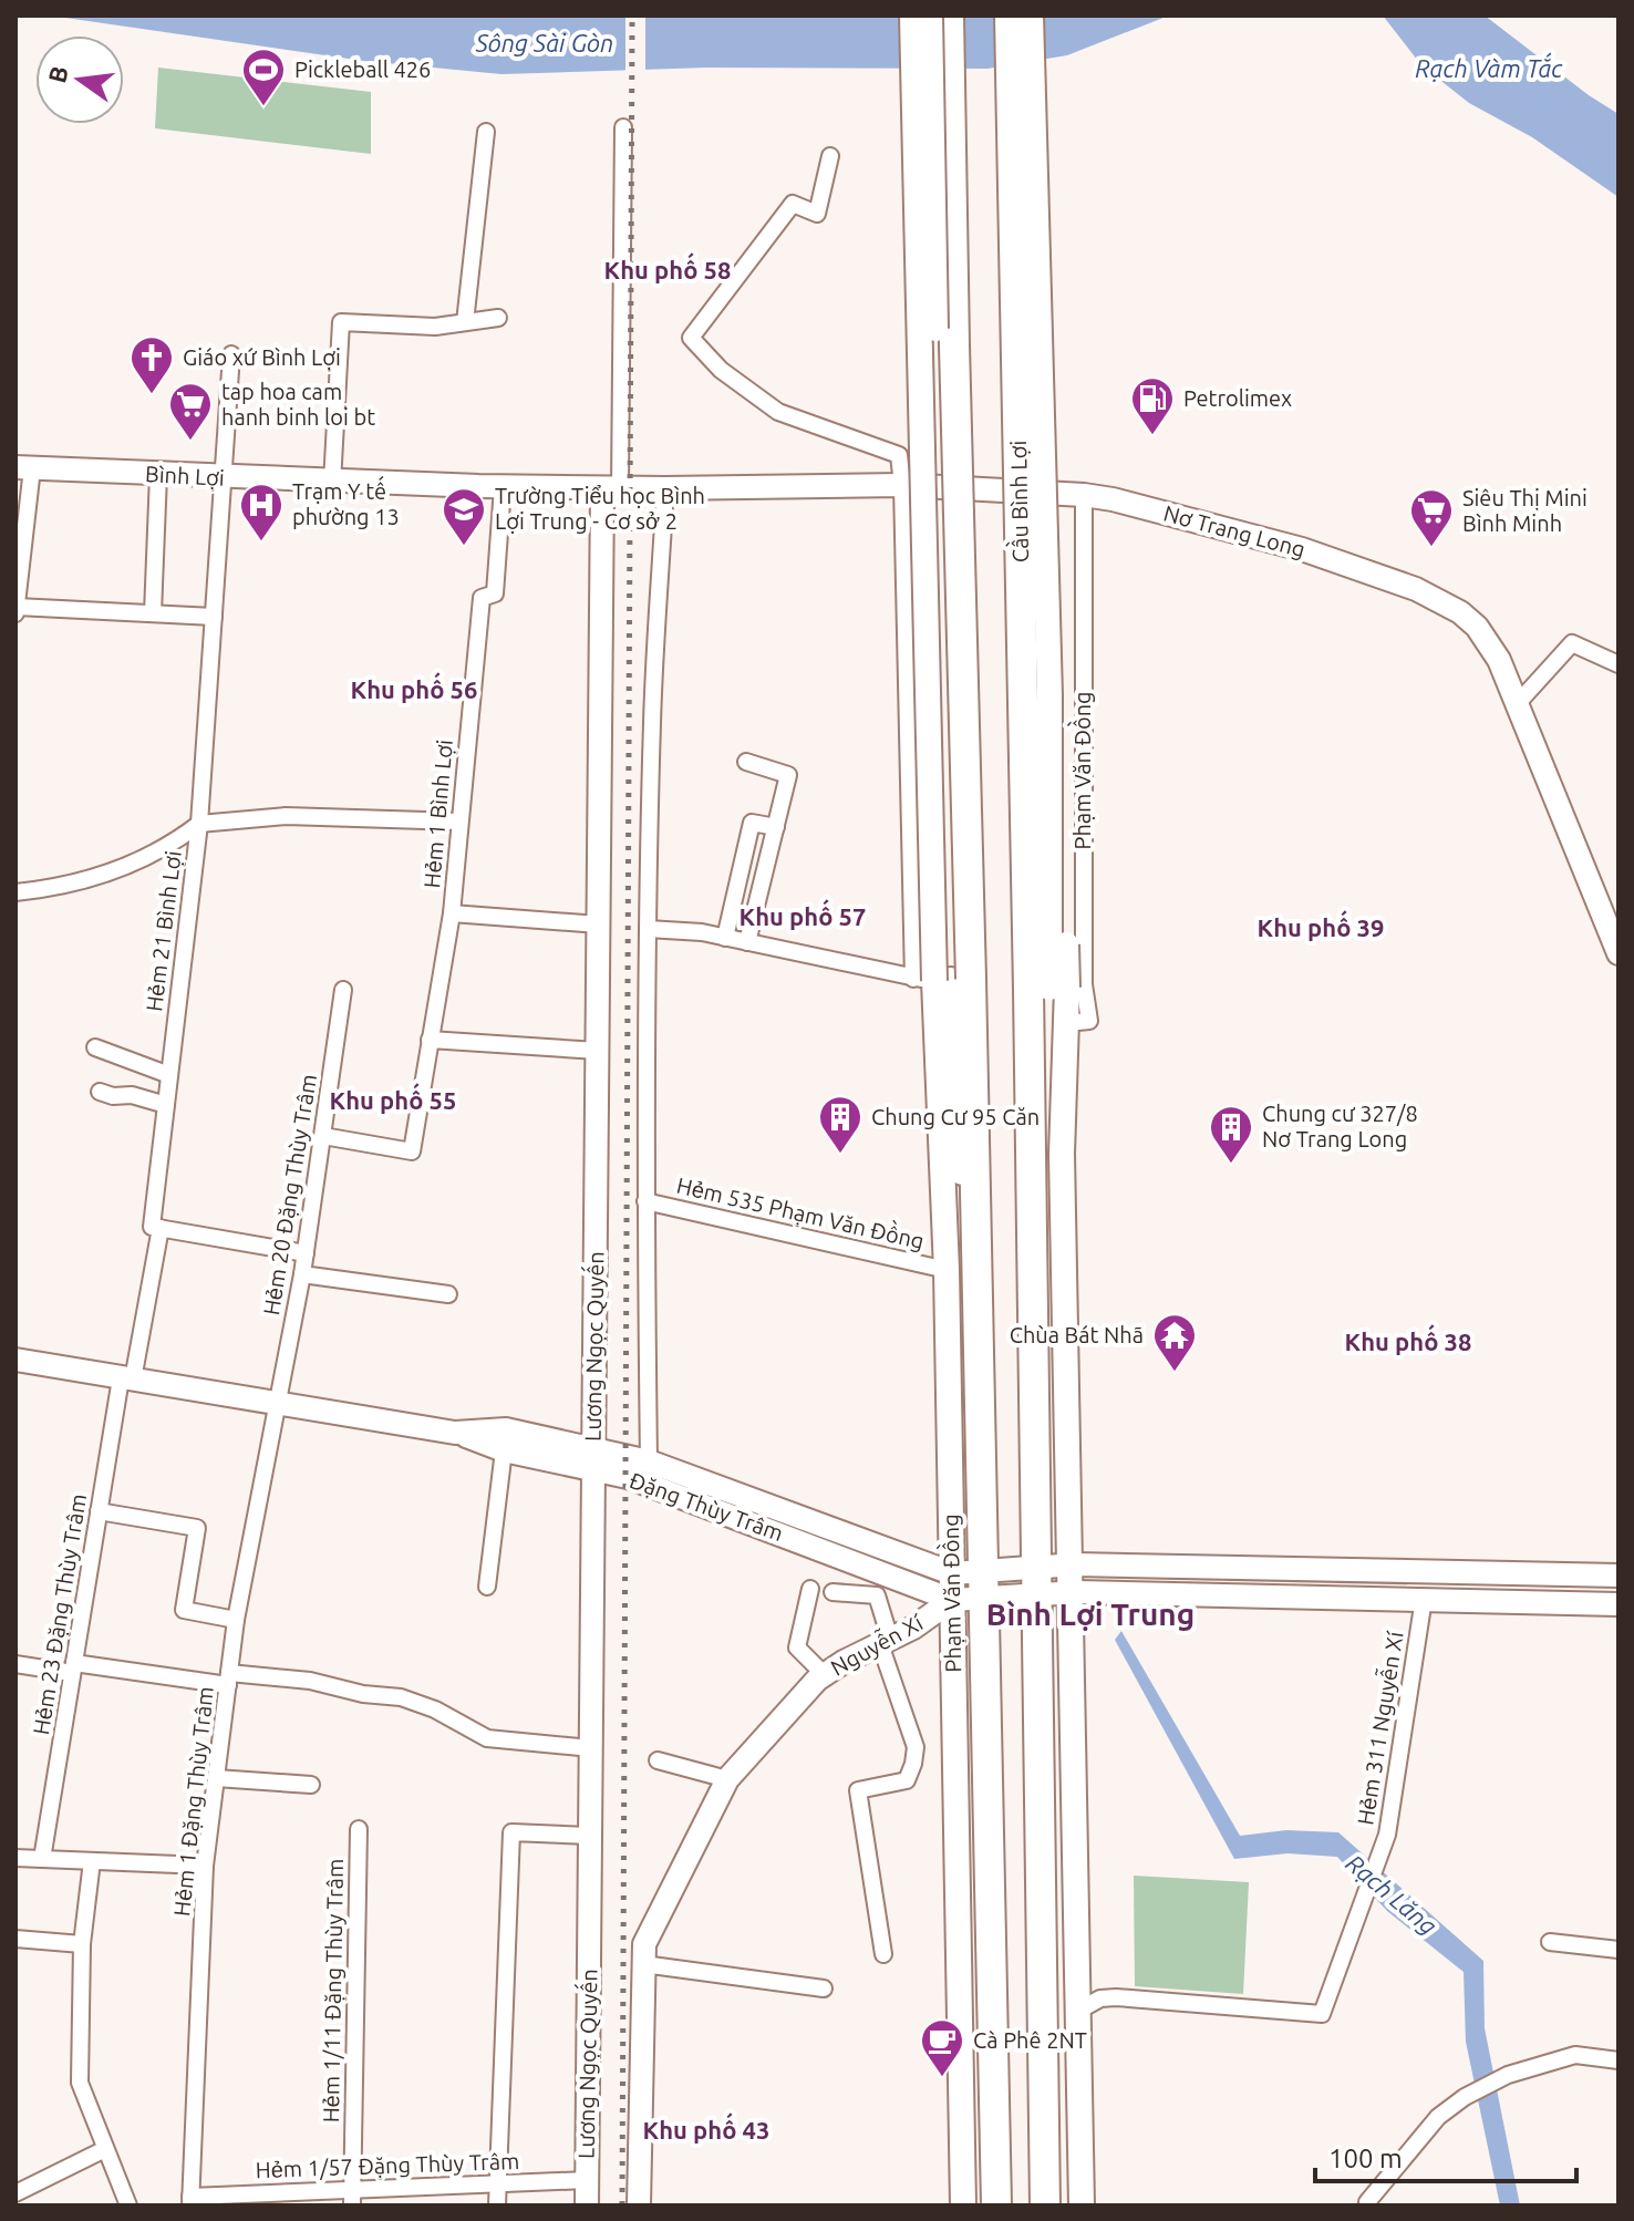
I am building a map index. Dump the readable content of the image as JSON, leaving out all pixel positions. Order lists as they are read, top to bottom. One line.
{"streets":{"highway":["Cầu Bình Lợi","Phạm Văn Đồng"],"street":["Bình Lợi","Nơ Trang Long","Hẻm 1 Bình Lợi","Hẻm 21 Bình Lợi","Hẻm 20 Đặng Thùy Trâm","Hẻm 535 Phạm Văn Đồng","Lương Ngọc Quyến","Đặng Thùy Trâm","Hẻm 23 Đặng Thùy Trâm","Nguyễn Xí","Hẻm 311 Nguyễn Xí","Hẻm 1 Đặng Thùy Trâm","Hẻm 1/11 Đặng Thùy Trâm","Hẻm 1/57 Đặng Thùy Trâm"]},"crossings":[["Bình Lợi","Nơ Trang Long"],["Bình Lợi","Hẻm 1 Bình Lợi"],["Bình Lợi","Hẻm 21 Bình Lợi"],["Bình Lợi","Lương Ngọc Quyến"],["Cầu Bình Lợi","Phạm Văn Đồng"],["Nơ Trang Long","Phạm Văn Đồng"],["Nơ Trang Long","Lương Ngọc Quyến"],["Phạm Văn Đồng","Hẻm 535 Phạm Văn Đồng"],["Phạm Văn Đồng","Đặng Thùy Trâm"],["Phạm Văn Đồng","Nguyễn Xí"],["Phạm Văn Đồng","Hẻm 311 Nguyễn Xí"],["Hẻm 1 Bình Lợi","Hẻm 20 Đặng Thùy Trâm"],["Hẻm 21 Bình Lợi","Đặng Thùy Trâm"],["Hẻm 21 Bình Lợi","Hẻm 23 Đặng Thùy Trâm"],["Hẻm 20 Đặng Thùy Trâm","Đặng Thùy Trâm"],["Hẻm 20 Đặng Thùy Trâm","Hẻm 1 Đặng Thùy Trâm"],["Lương Ngọc Quyến","Đặng Thùy Trâm"],["Lương Ngọc Quyến","Hẻm 1/57 Đặng Thùy Trâm"],["Đặng Thùy Trâm","Hẻm 23 Đặng Thùy Trâm"],["Đặng Thùy Trâm","Nguyễn Xí"],["Đặng Thùy Trâm","Hẻm 1 Đặng Thùy Trâm"],["Hẻm 1 Đặng Thùy Trâm","Hẻm 1/57 Đặng Thùy Trâm"],["Hẻm 1/11 Đặng Thùy Trâm","Hẻm 1/57 Đặng Thùy Trâm"]],"districts":["Khu phố 58","Khu phố 56","Khu phố 57","Khu phố 39","Khu phố 55","Khu phố 38","Bình Lợi Trung","Khu phố 43"],"water":["Sông Sài Gòn","Rạch Vàm Tắc","Rạch Lăng"],"places":{"sports":["Pickleball 426"],"church":["Giáo xứ Bình Lợi"],"fuel station":["Petrolimex"],"supermarket":["tap hoa cam hanh binh loi bt","Siêu Thị Mini Bình Minh"],"hospital":["Trạm Y tế phường 13"],"school or university":["Trường Tiểu học Bình Lợi Trung - Cơ sở 2"],"building":["Chung Cư 95 Căn","Chung cư 327/8 Nơ Trang Long"],"temple":["Chùa Bát Nhã"],"cafe":["Cà Phê 2NT"]},"scale_bar":"100 m","north":"left"}
